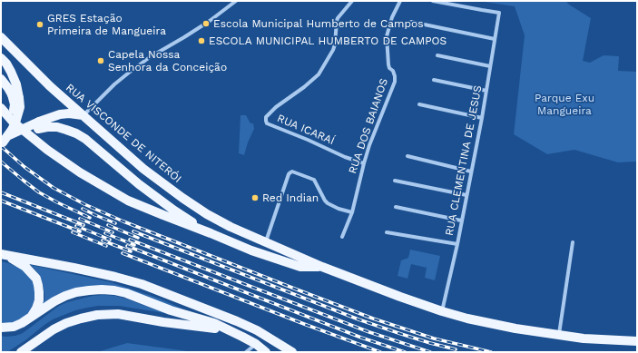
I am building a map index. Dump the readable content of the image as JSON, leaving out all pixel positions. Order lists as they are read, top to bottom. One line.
{"streets":{"main road":["RUA VISCONDE DE NITERÓI"],"street":["RUA DOS BAIANOS","RUA ICARAÍ","RUA CLEMENTINA DE JESUS"]},"crossings":[["RUA DOS BAIANOS","RUA ICARAÍ"],["RUA VISCONDE DE NITERÓI","RUA CLEMENTINA DE JESUS"]],"parks":["Parque Exu Mangueira"],"places":["Escola Municipal Humberto de Campos","GRES Estação Primeira de Mangueira","ESCOLA MUNICIPAL HUMBERTO DE CAMPOS","Capela Nossa Senhora da Conceição","Red Indian"]}
